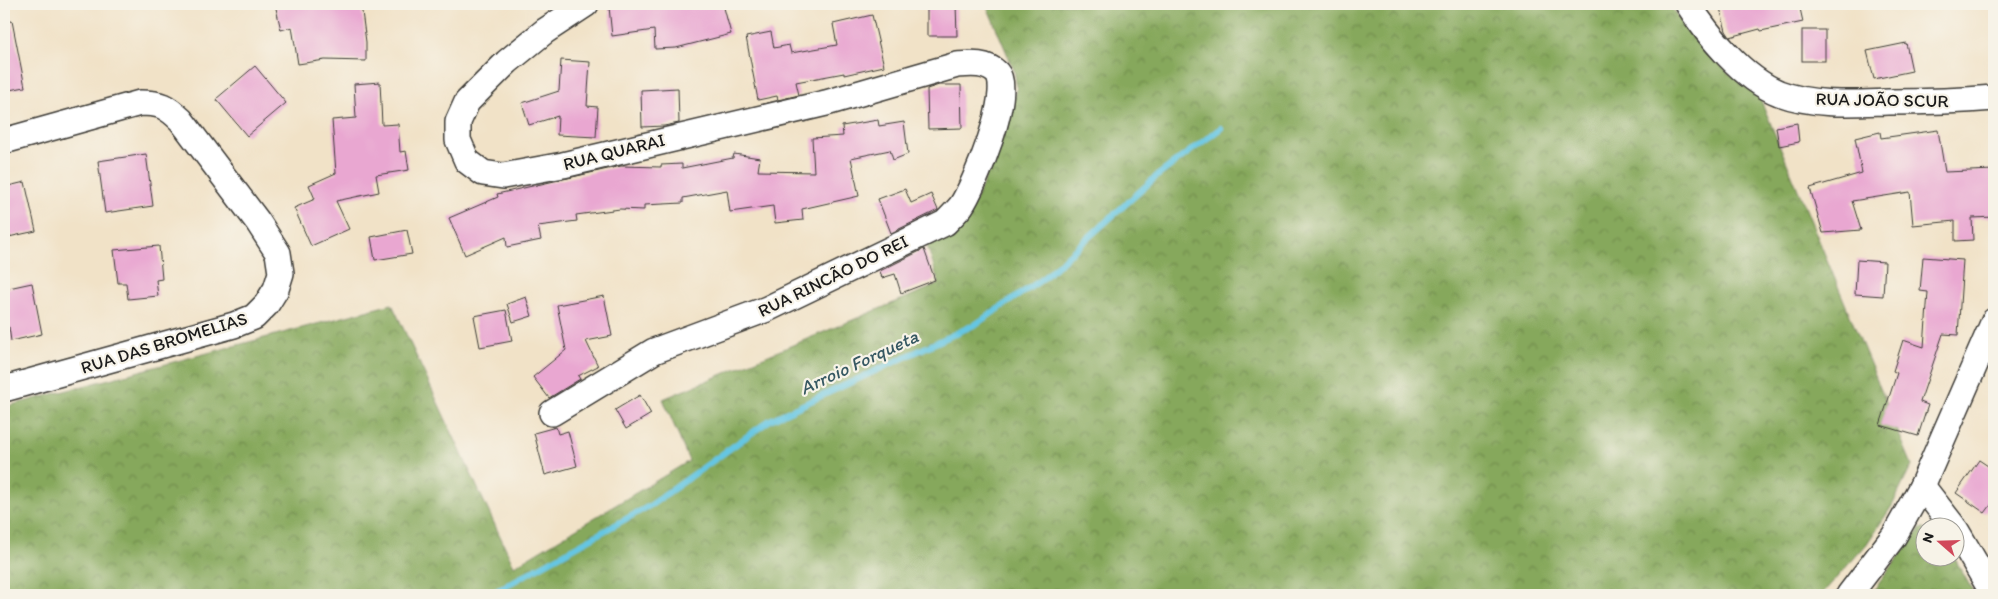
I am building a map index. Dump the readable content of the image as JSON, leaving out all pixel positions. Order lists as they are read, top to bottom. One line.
{"streets":{"street":["RUA JOÃO SCUR","RUA QUARAI","RUA RINCÃO DO REI","RUA DAS BROMELIAS"]},"crossings":[["RUA QUARAI","RUA RINCÃO DO REI"]],"water":["Arroio Forqueta"],"north":"left"}
